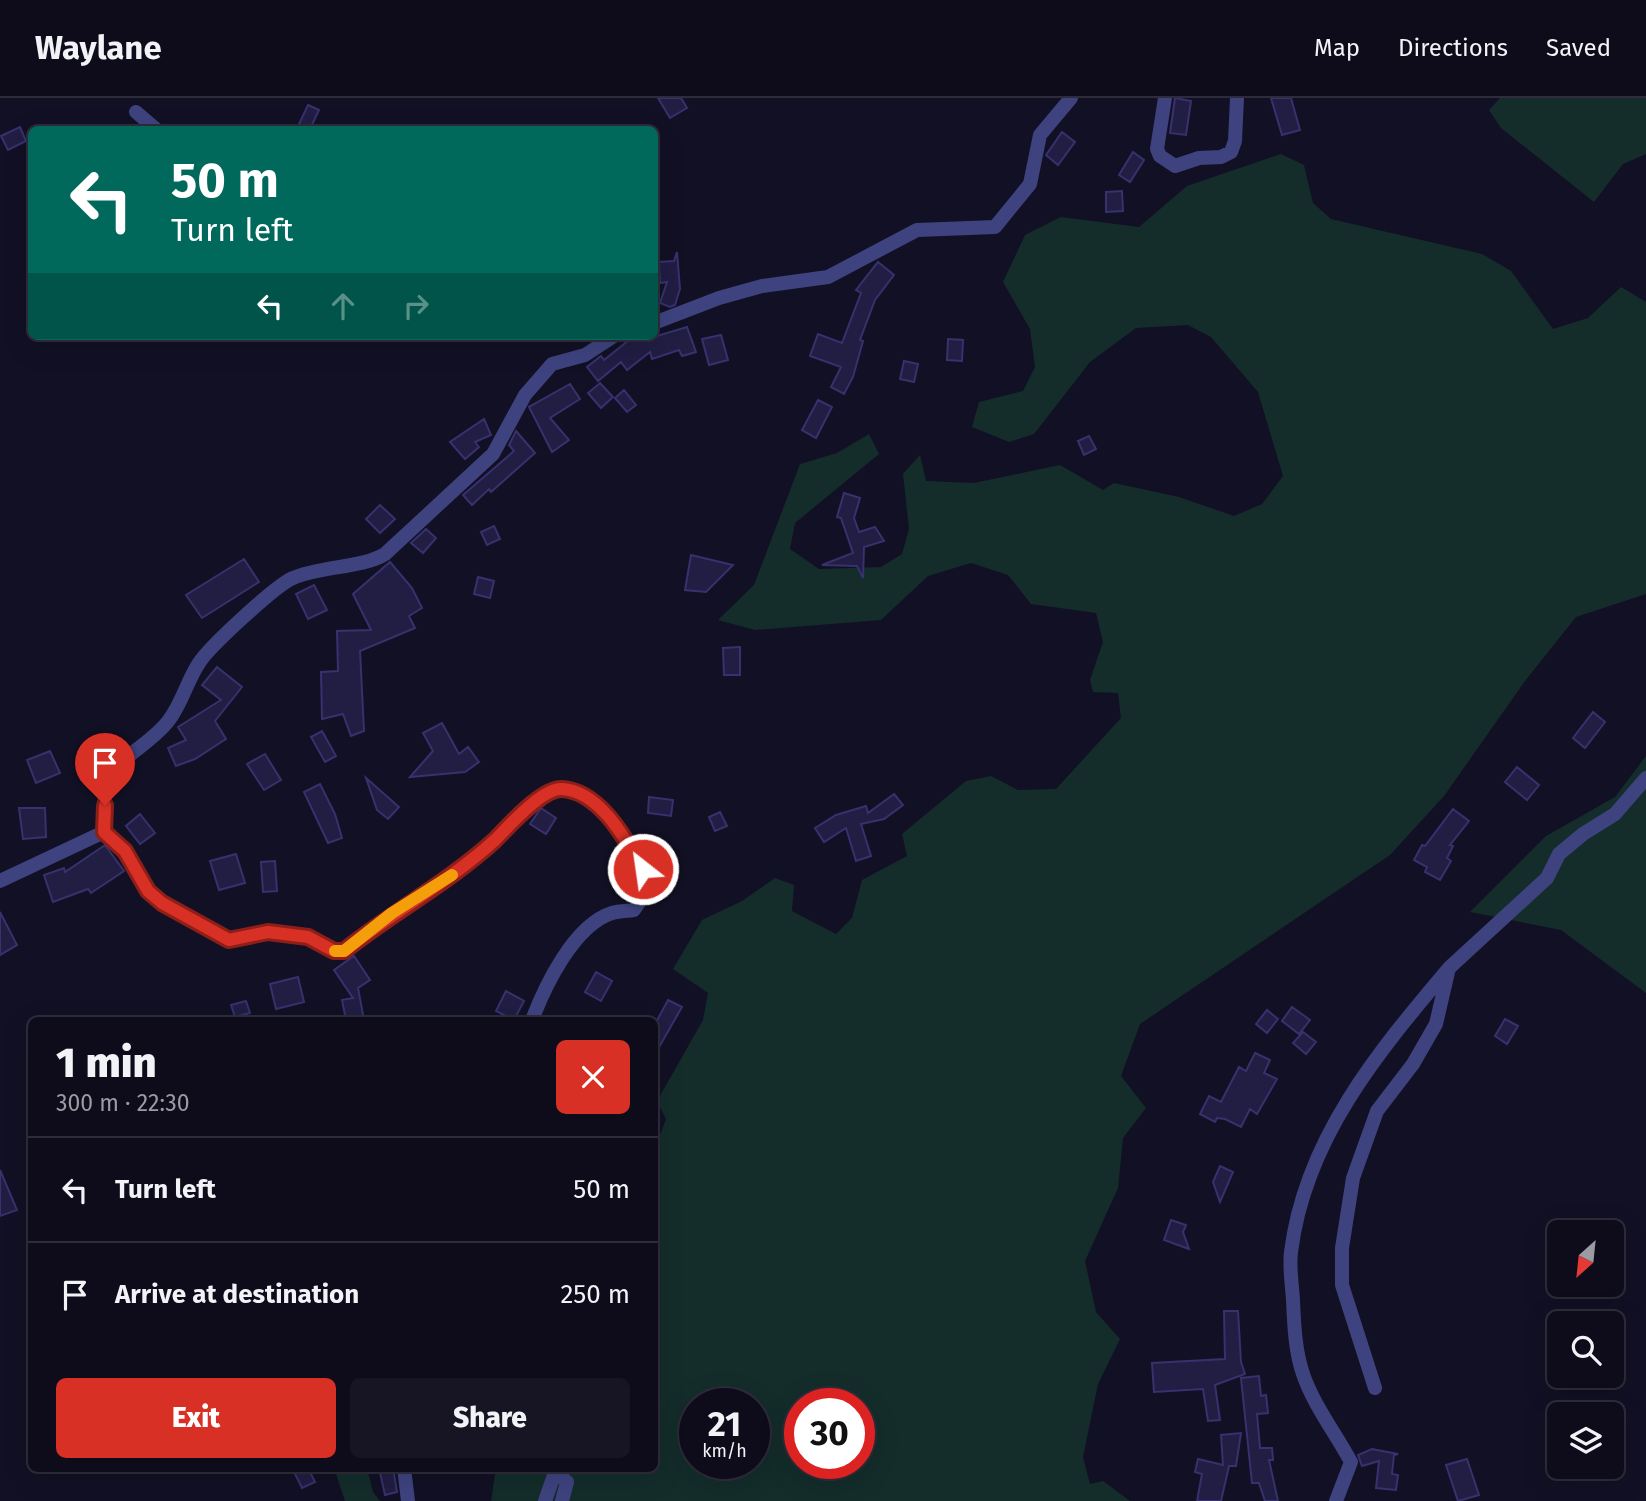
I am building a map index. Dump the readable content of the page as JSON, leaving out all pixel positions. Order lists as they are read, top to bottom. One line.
{"north":"bottom left","page":{"header":"Waylane","nav":["Map","Directions","Saved"],"turn":["50 m","Turn left"],"heading":["1 min","300 m · 22:30"],"list":[{"name":"Turn left","value":"50 m"},{"name":"Arrive at destination","value":"250 m"}],"buttons":["Exit","Share"],"speed":"21 km/h","limit":"30"}}
